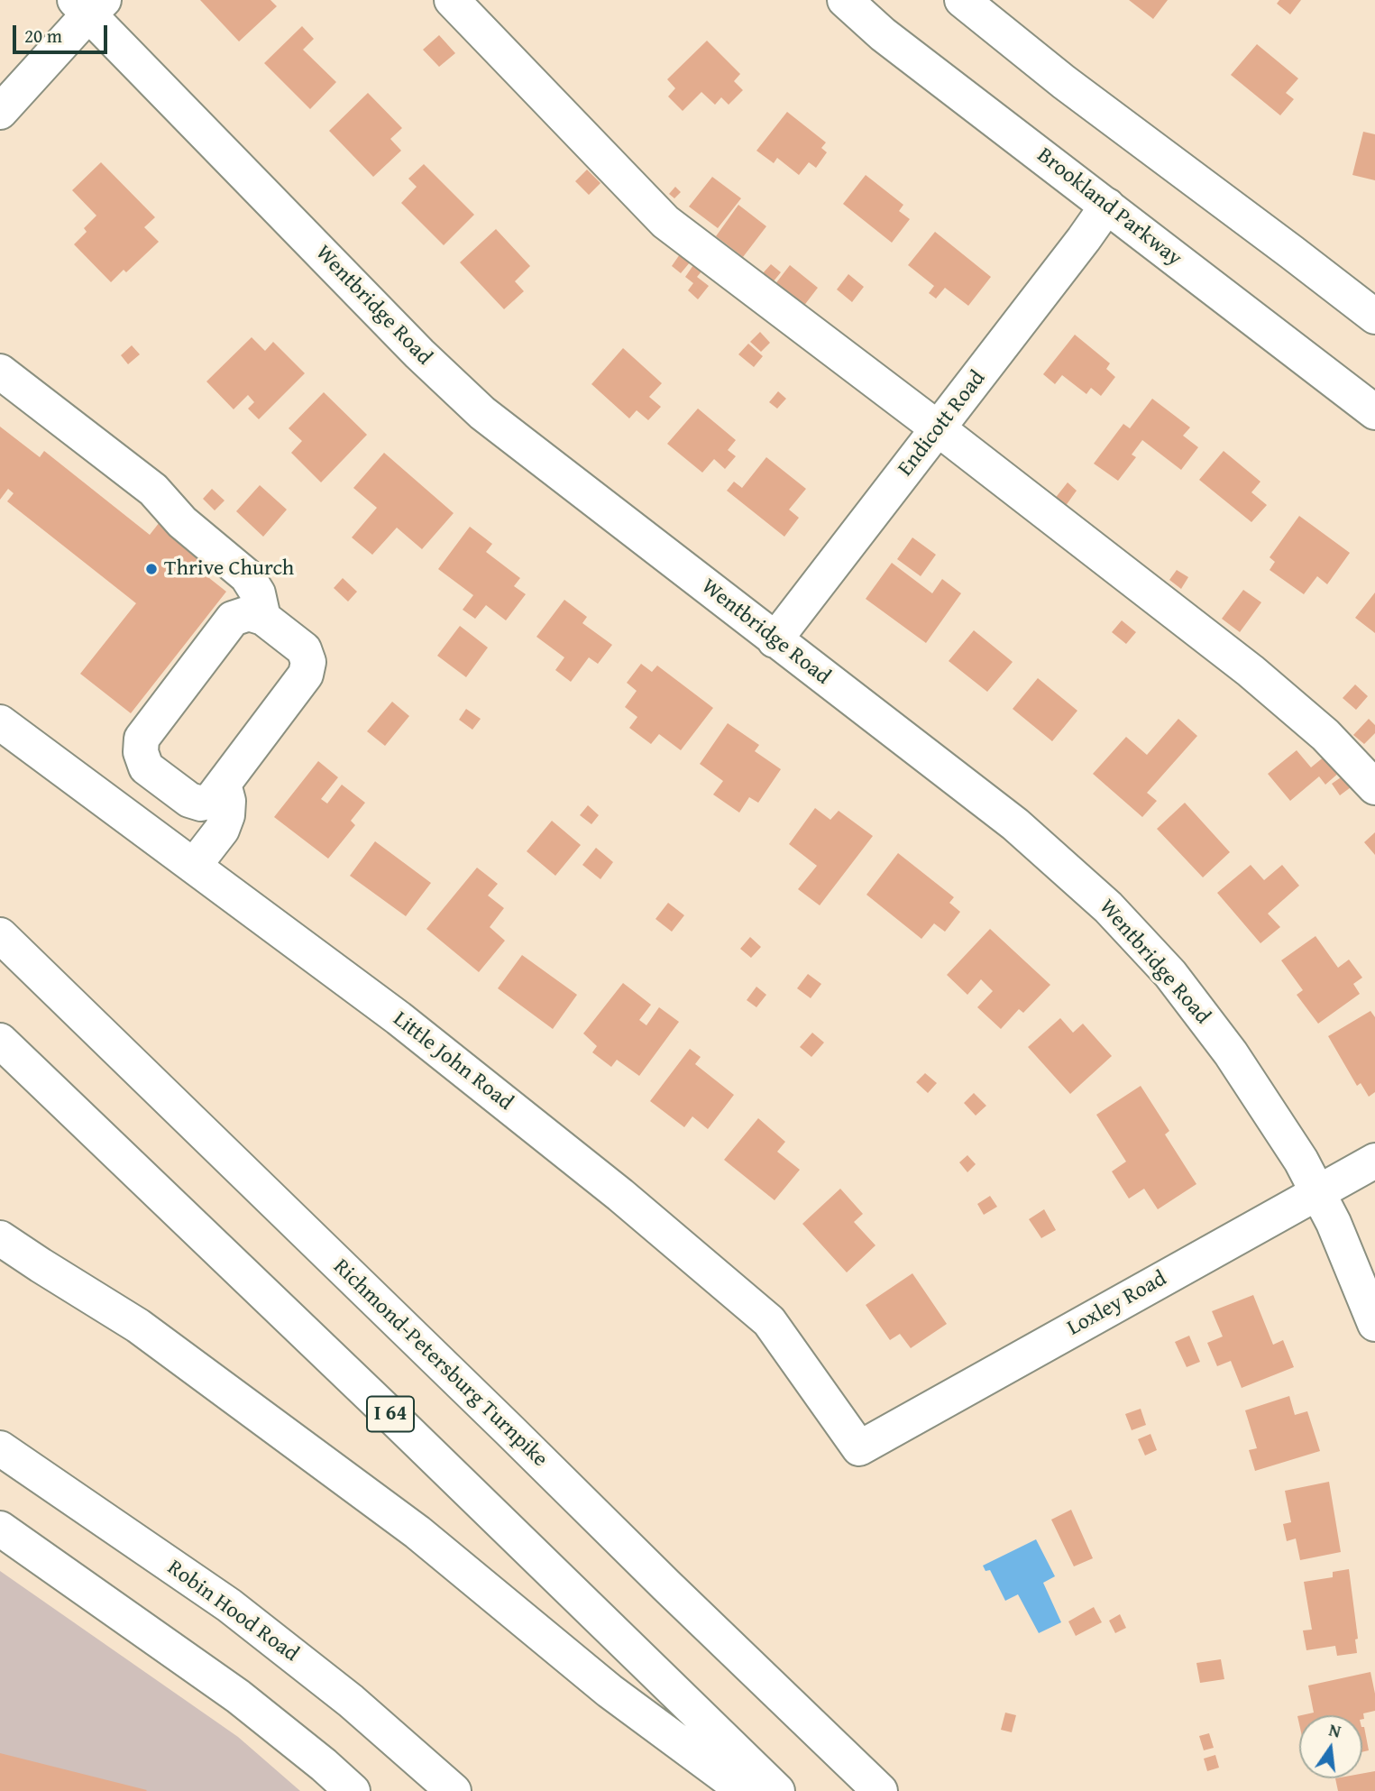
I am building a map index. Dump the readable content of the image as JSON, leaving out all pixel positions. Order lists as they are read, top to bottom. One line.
{"streets":{"main road":["Brookland Parkway","Wentbridge Road","Endicott Road","Little John Road","Loxley Road","Richmond-Petersburg Turnpike","I 64","Robin Hood Road"]},"crossings":[["Brookland Parkway","Endicott Road"],["Wentbridge Road","Endicott Road"],["Wentbridge Road","Loxley Road"],["Little John Road","Loxley Road"]],"places":["Thrive Church"],"scale_bar":"20 m","north":"top"}
